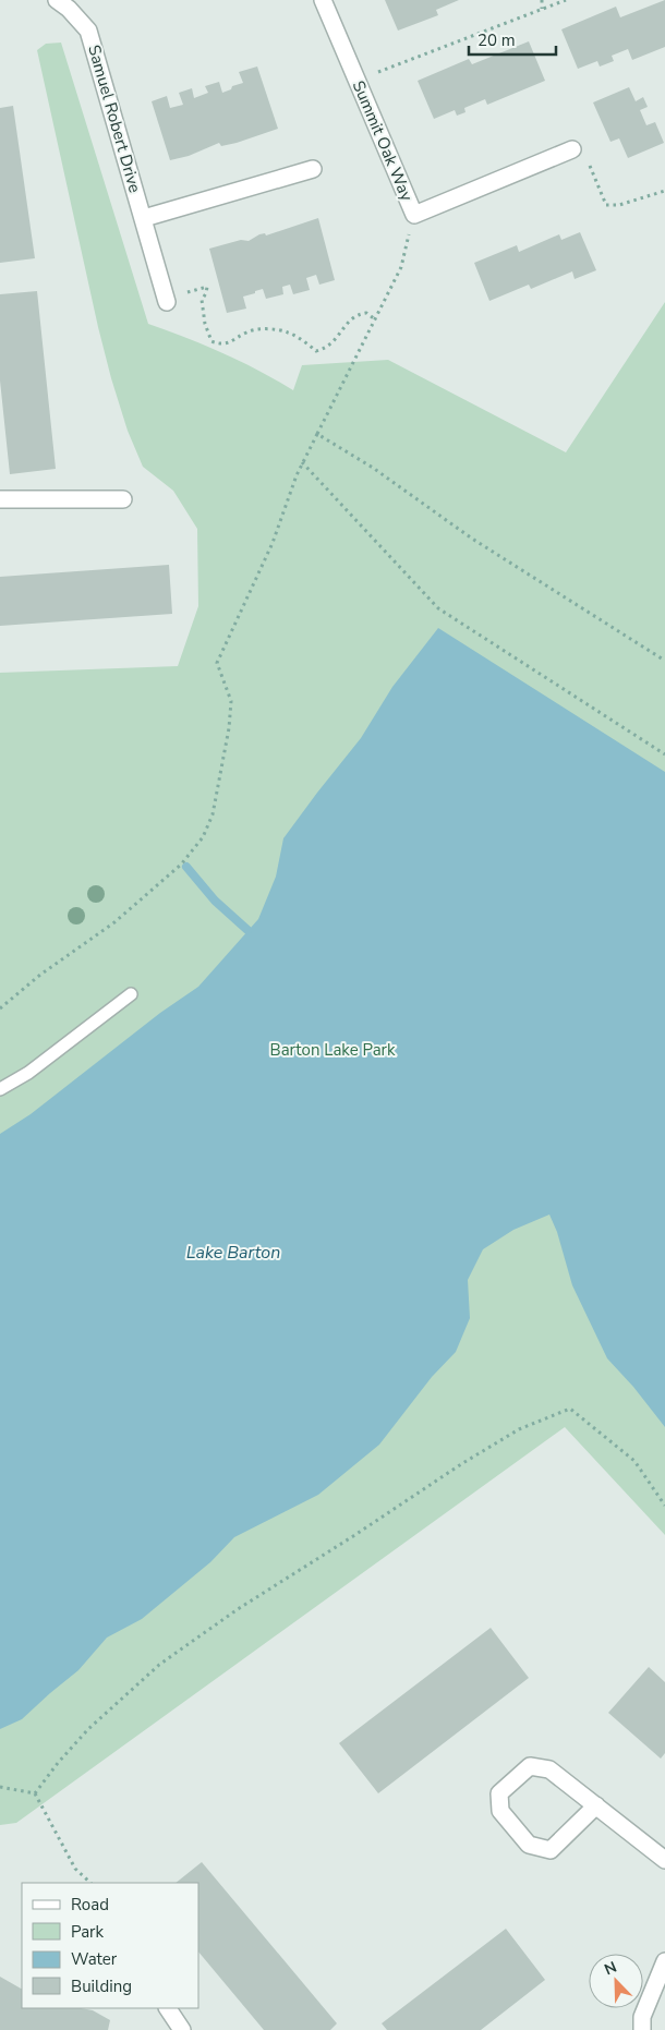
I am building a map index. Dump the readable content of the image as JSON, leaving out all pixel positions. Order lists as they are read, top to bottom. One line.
{"streets":{"street":["Samuel Robert Drive","Summit Oak Way"]},"water":["Lake Barton"],"parks":["Barton Lake Park"],"legend":["Road","Park","Water","Building"],"scale_bar":"20 m","north":"top left"}
